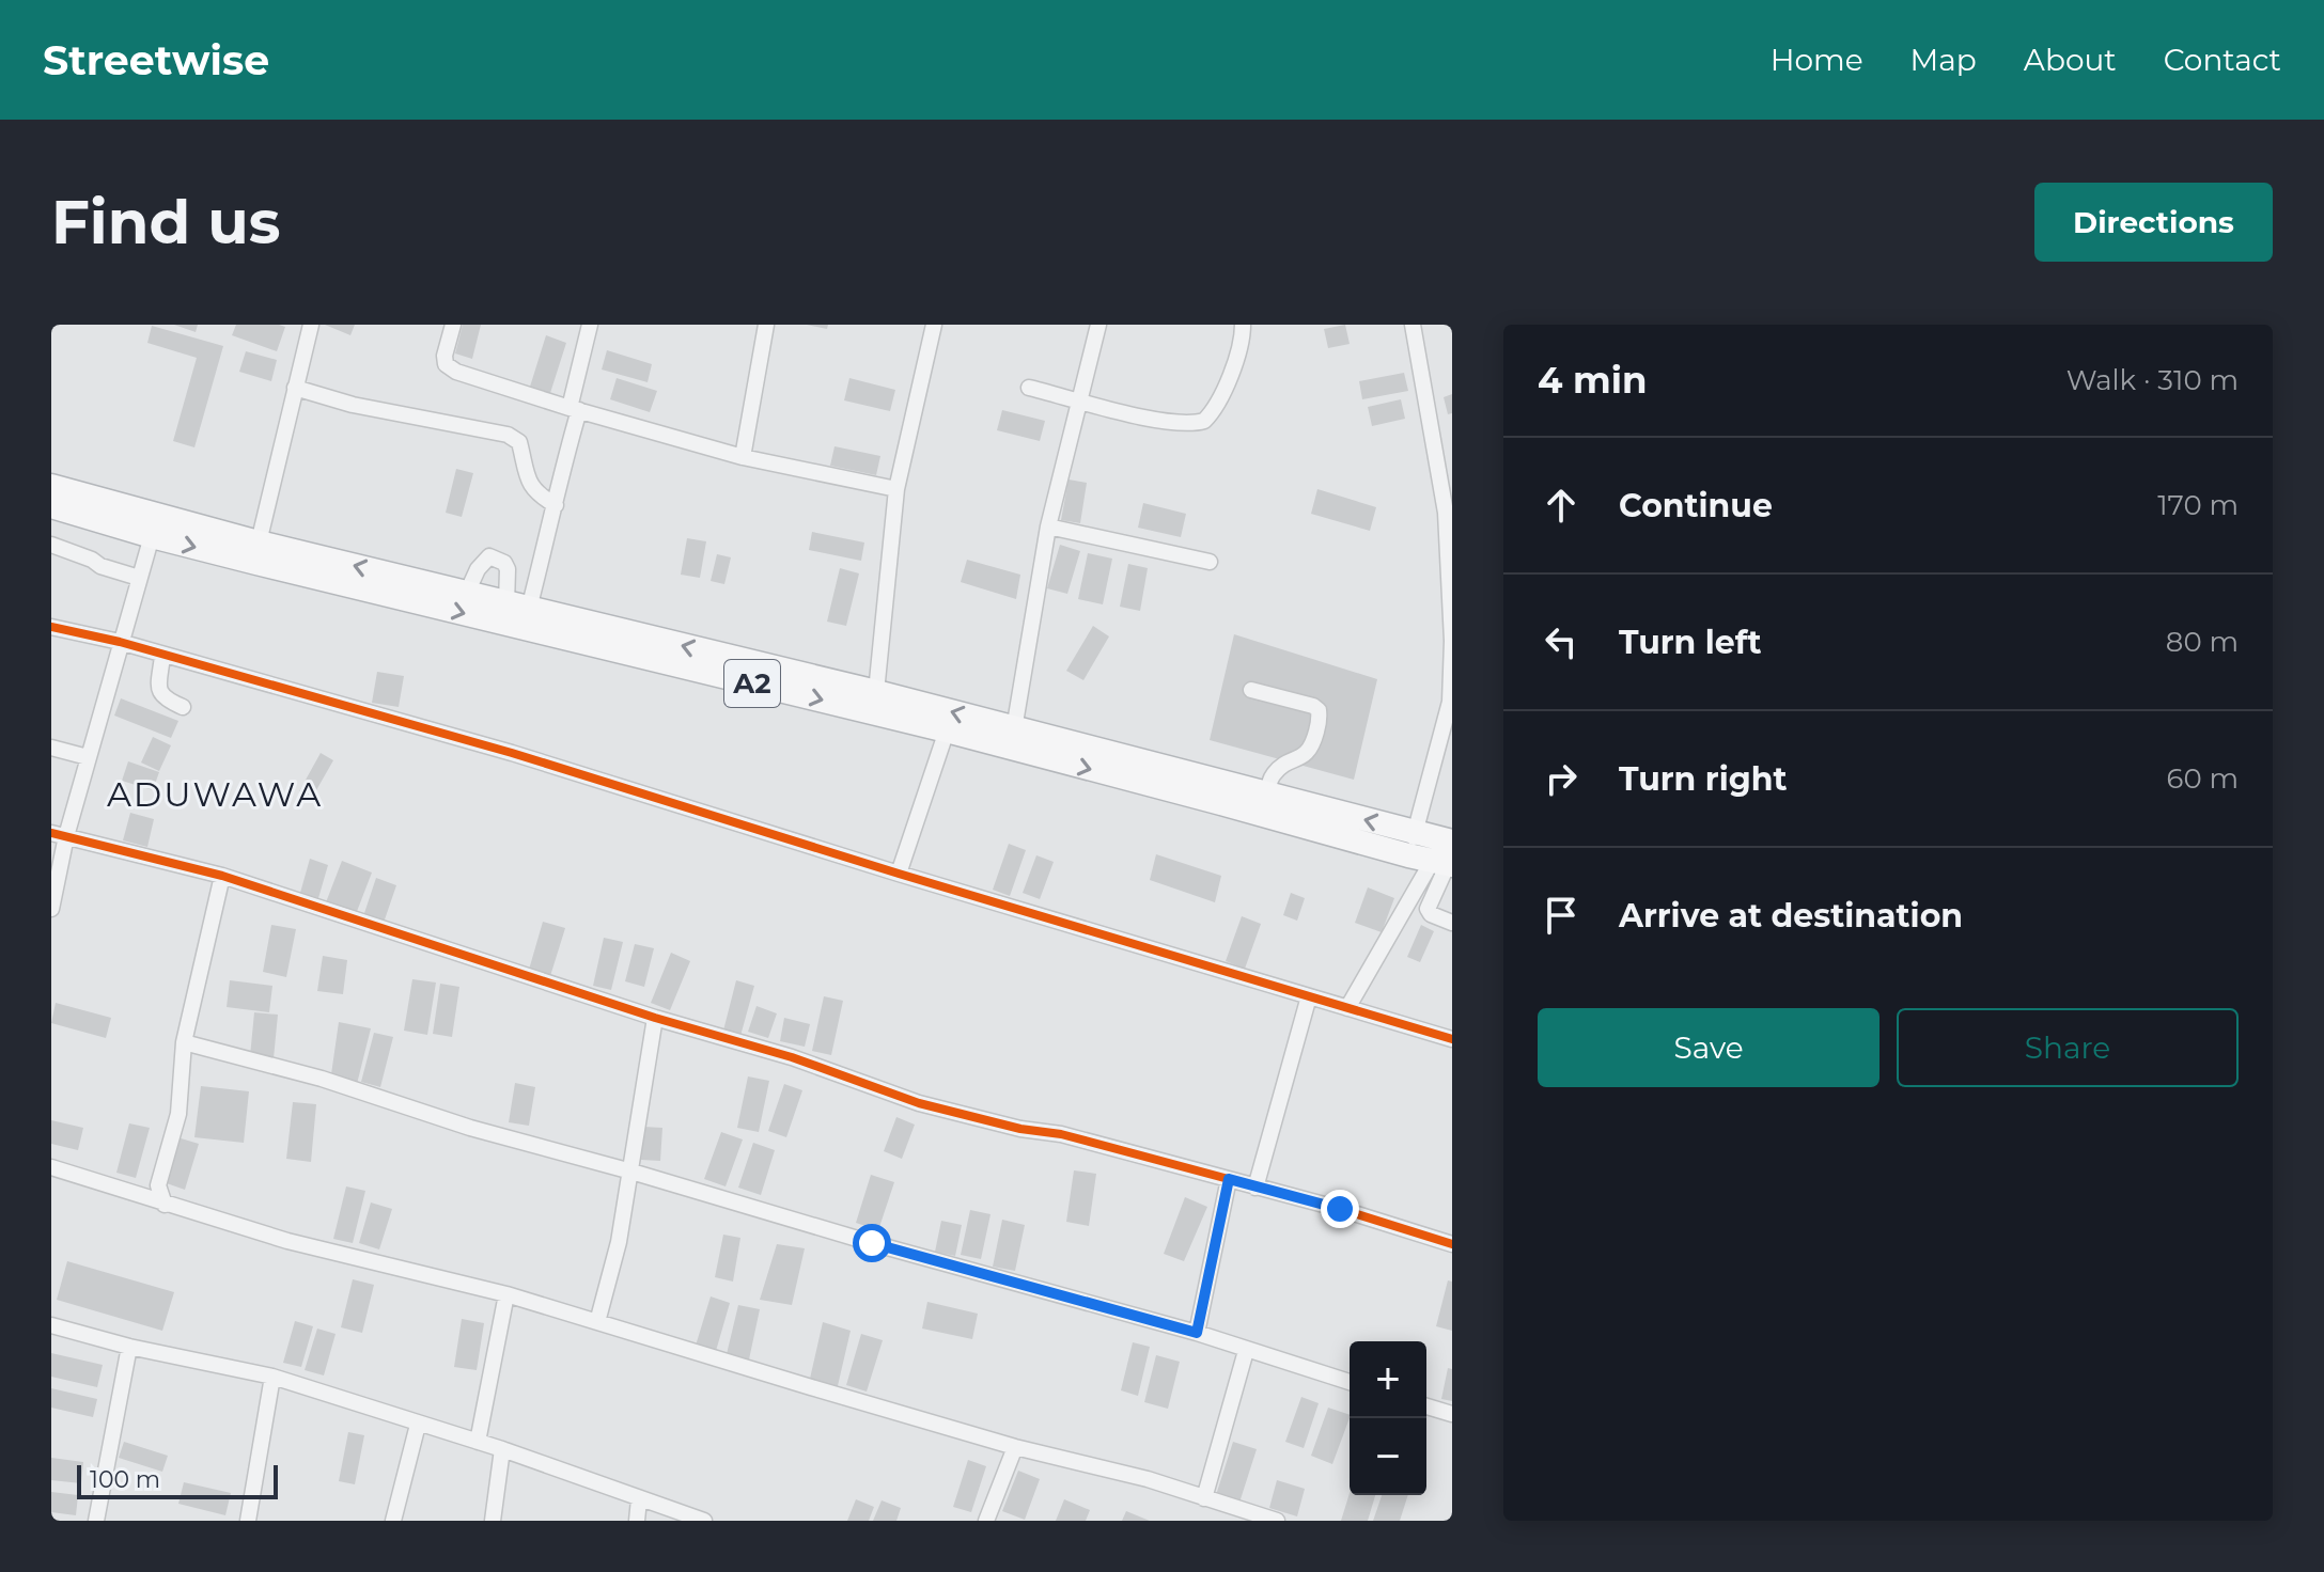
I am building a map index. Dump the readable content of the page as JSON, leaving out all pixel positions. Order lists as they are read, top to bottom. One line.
{"streets":{"highway":["A2"]},"districts":["ADUWAWA"],"scale_bar":"100 m","page":{"header":"Streetwise","nav":["Home","Map","About","Contact"],"buttons":["Directions",["Save","Share"]],"title":"Find us","heading":["4 min","Walk · 310 m"],"list":[["Continue","170 m"],["Turn left","80 m"],["Turn right","60 m"],"Arrive at destination"],"map_buttons":["+","−"],"scale":"100 m"}}
